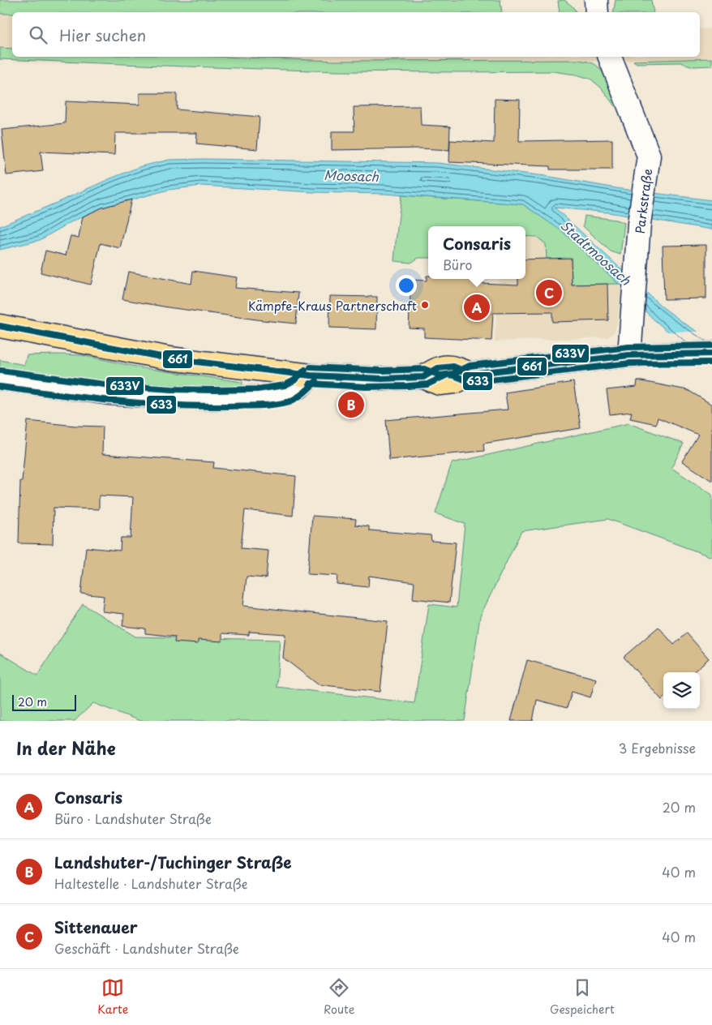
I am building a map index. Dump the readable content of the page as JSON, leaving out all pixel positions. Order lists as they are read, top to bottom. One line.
{"streets":{"street":["Parkstraße"]},"water":["Moosach","Stadtmoosach"],"places":["Kämpfe-Kraus Partnerschaft"],"lines":["transit line 661","transit line 633V","transit line 633"],"scale_bar":"20 m","page":{"search":"Hier suchen","popup":["Consaris","Büro"],"pins":["C","A","B"],"scale":"20 m","heading":["In der Nähe","3 Ergebnisse"],"list":[{"mark":"A","name":"Consaris","note":"Büro · Landshuter Straße","value":"20 m"},{"mark":"B","name":"Landshuter-/Tuchinger Straße","note":"Haltestelle · Landshuter Straße","value":"40 m"},{"mark":"C","name":"Sittenauer","note":"Geschäft · Landshuter Straße","value":"40 m"}],"nav":["Karte","Route","Gespeichert"]}}
